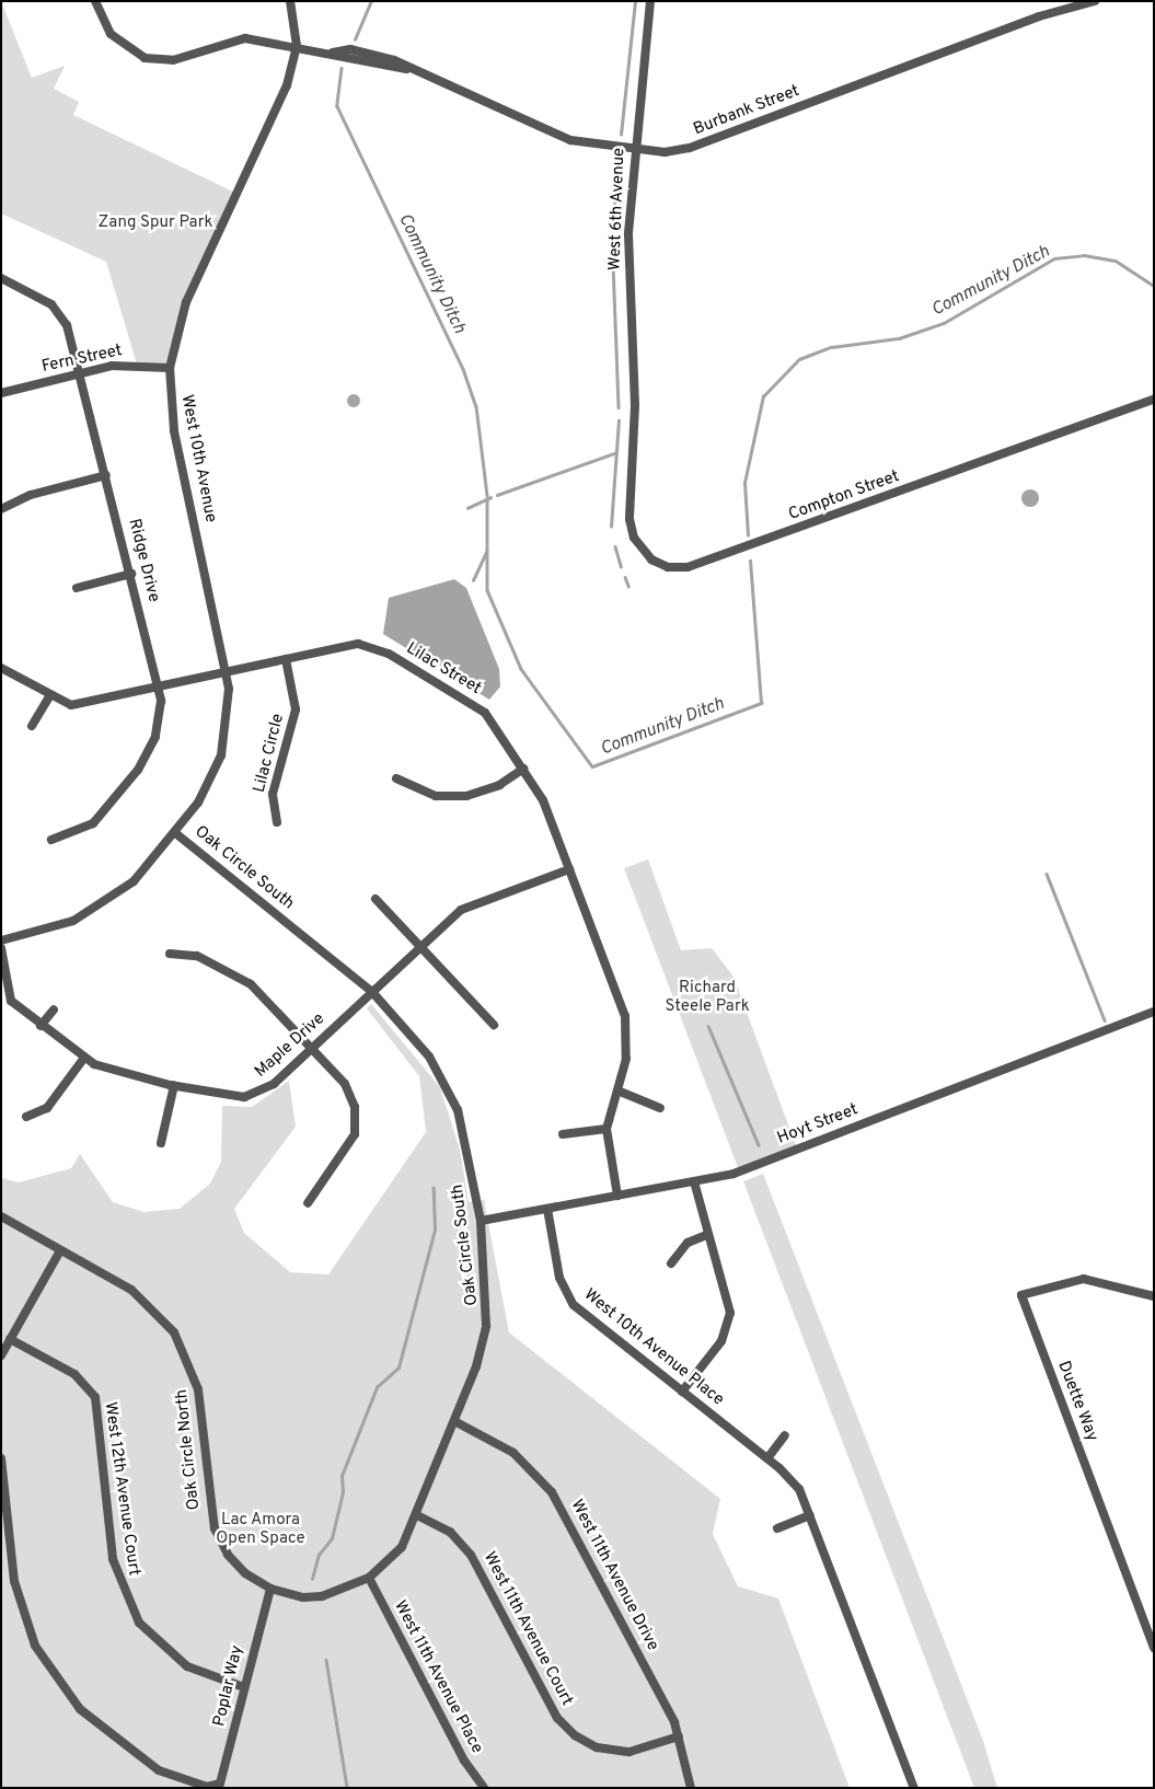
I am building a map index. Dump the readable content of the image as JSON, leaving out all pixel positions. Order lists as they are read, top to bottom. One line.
{"streets":{"street":["Burbank Street","West 6th Avenue","Fern Street","West 10th Avenue","Compton Street","Ridge Drive","Lilac Street","Lilac Circle","Oak Circle South","Maple Drive","Hoyt Street","West 10th Avenue Place","Duette Way","Oak Circle North","West 12th Avenue Court","West 11th Avenue Drive","West 11th Avenue Court","West 11th Avenue Place","Poplar Way"]},"crossings":[["Burbank Street","West 6th Avenue"],["Burbank Street","West 10th Avenue"],["West 6th Avenue","Compton Street"],["Fern Street","West 10th Avenue"],["Fern Street","Ridge Drive"],["West 10th Avenue","Lilac Street"],["West 10th Avenue","Oak Circle South"],["Ridge Drive","Lilac Street"],["Lilac Street","Lilac Circle"],["Lilac Street","Maple Drive"],["Lilac Street","Hoyt Street"],["Oak Circle South","Maple Drive"],["Oak Circle South","Hoyt Street"],["Oak Circle South","Oak Circle North"],["Oak Circle South","West 11th Avenue Drive"],["Oak Circle South","West 11th Avenue Court"],["Oak Circle South","West 11th Avenue Place"],["Oak Circle South","Poplar Way"],["Hoyt Street","West 10th Avenue Place"],["Oak Circle North","Poplar Way"],["West 12th Avenue Court","Poplar Way"],["West 11th Avenue Drive","West 11th Avenue Court"]],"water":["Community Ditch"],"parks":["Zang Spur Park","Richard Steele Park","Lac Amora Open Space"]}
